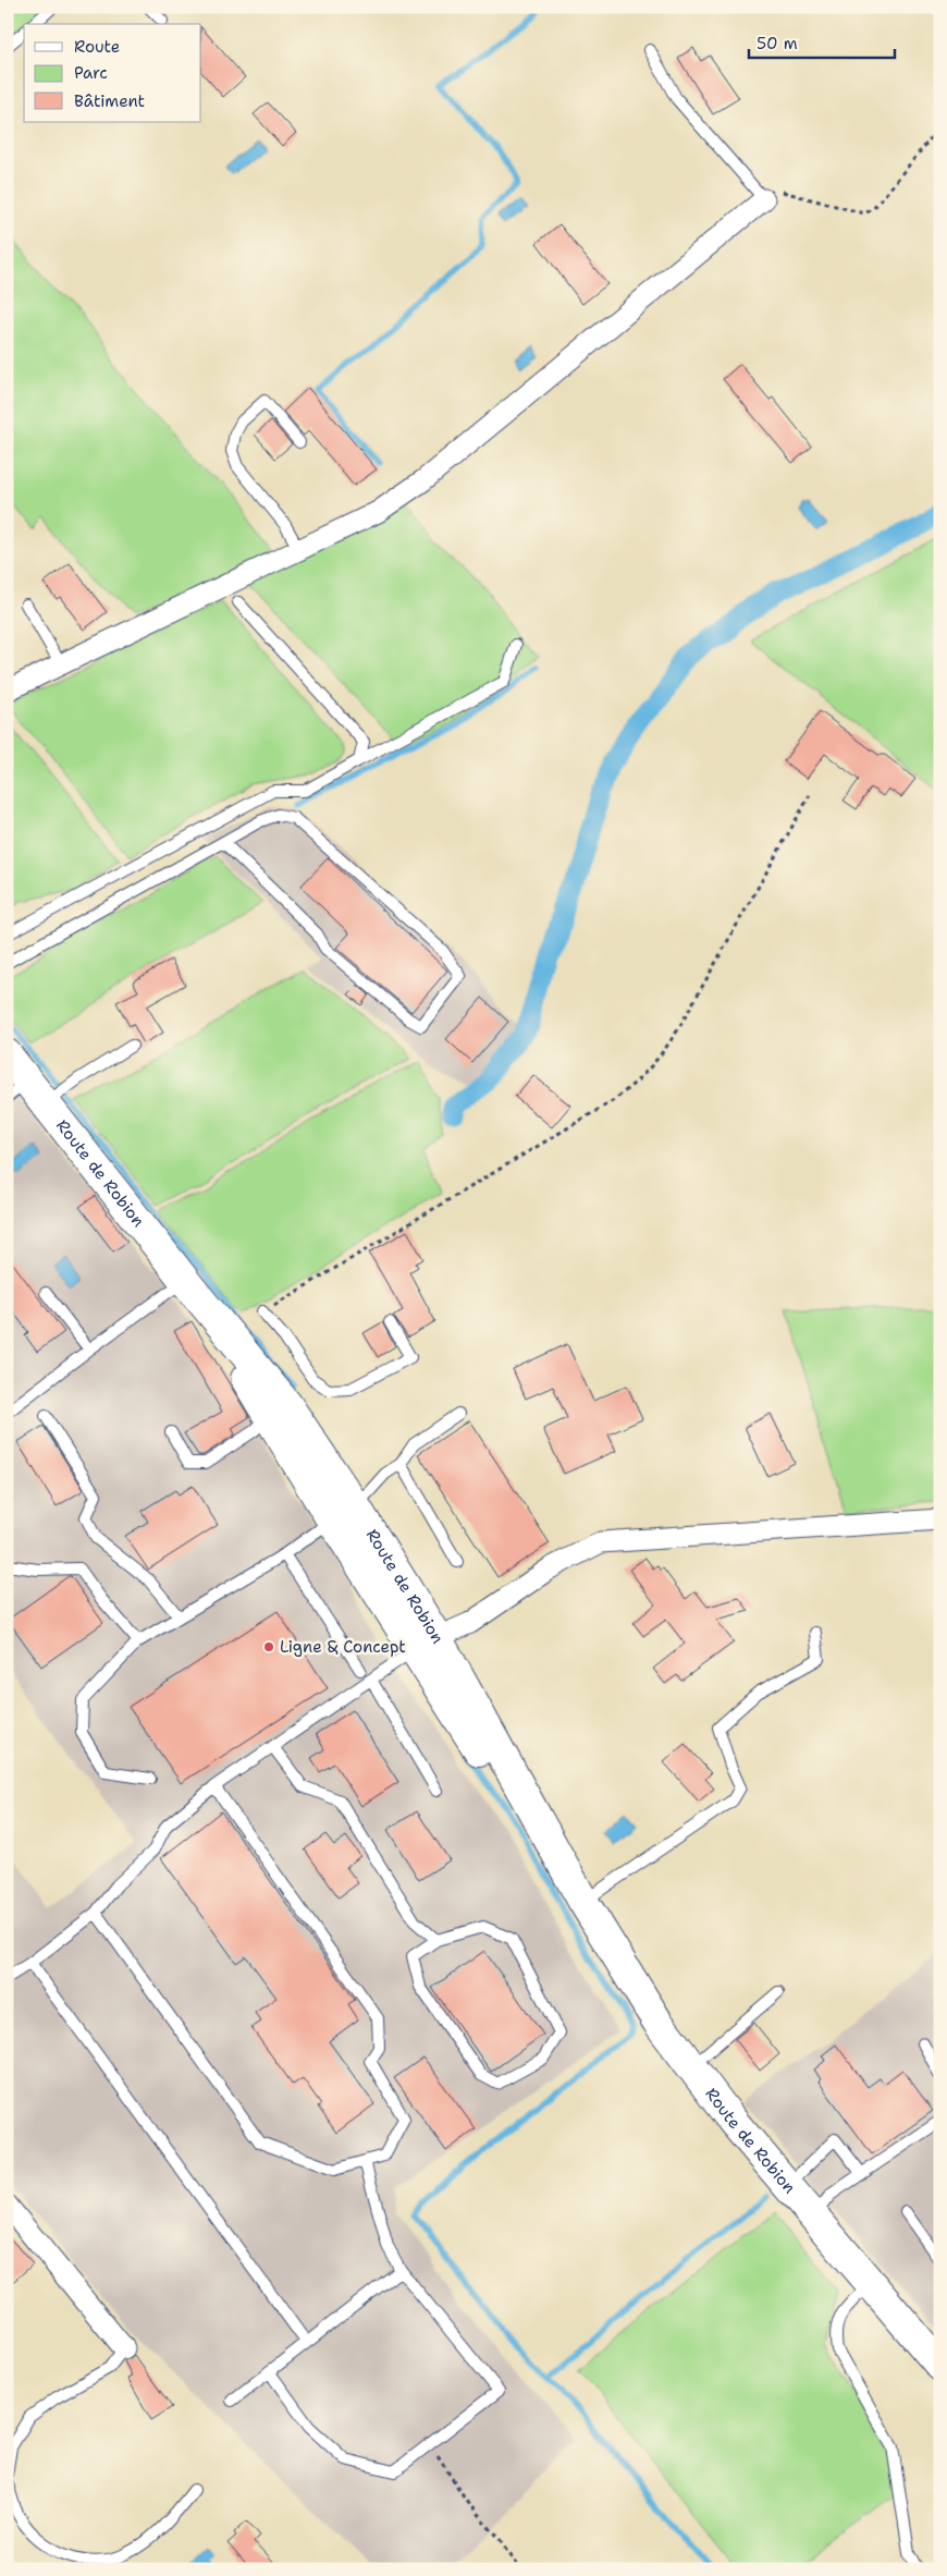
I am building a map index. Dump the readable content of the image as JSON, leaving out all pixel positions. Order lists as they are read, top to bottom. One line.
{"streets":{"main road":["Route de Robion"]},"places":["Ligne & Concept"],"legend":["Route","Parc","Bâtiment"],"scale_bar":"50 m"}
